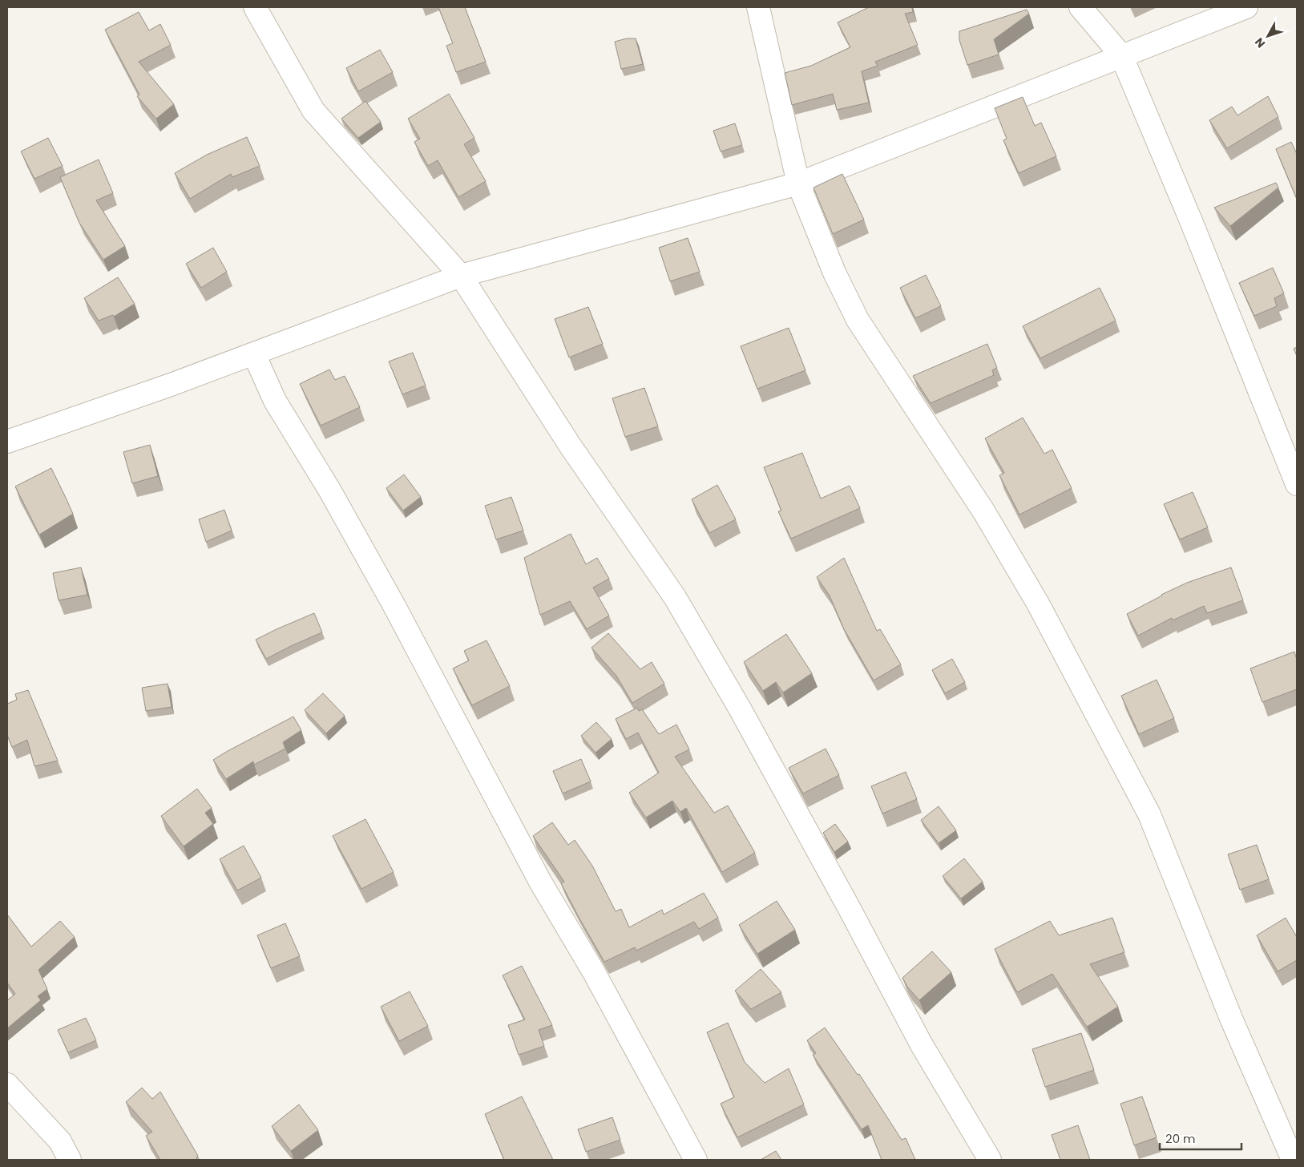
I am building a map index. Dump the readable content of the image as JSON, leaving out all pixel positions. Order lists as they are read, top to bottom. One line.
{"scale_bar":"20 m","north":"bottom left"}
